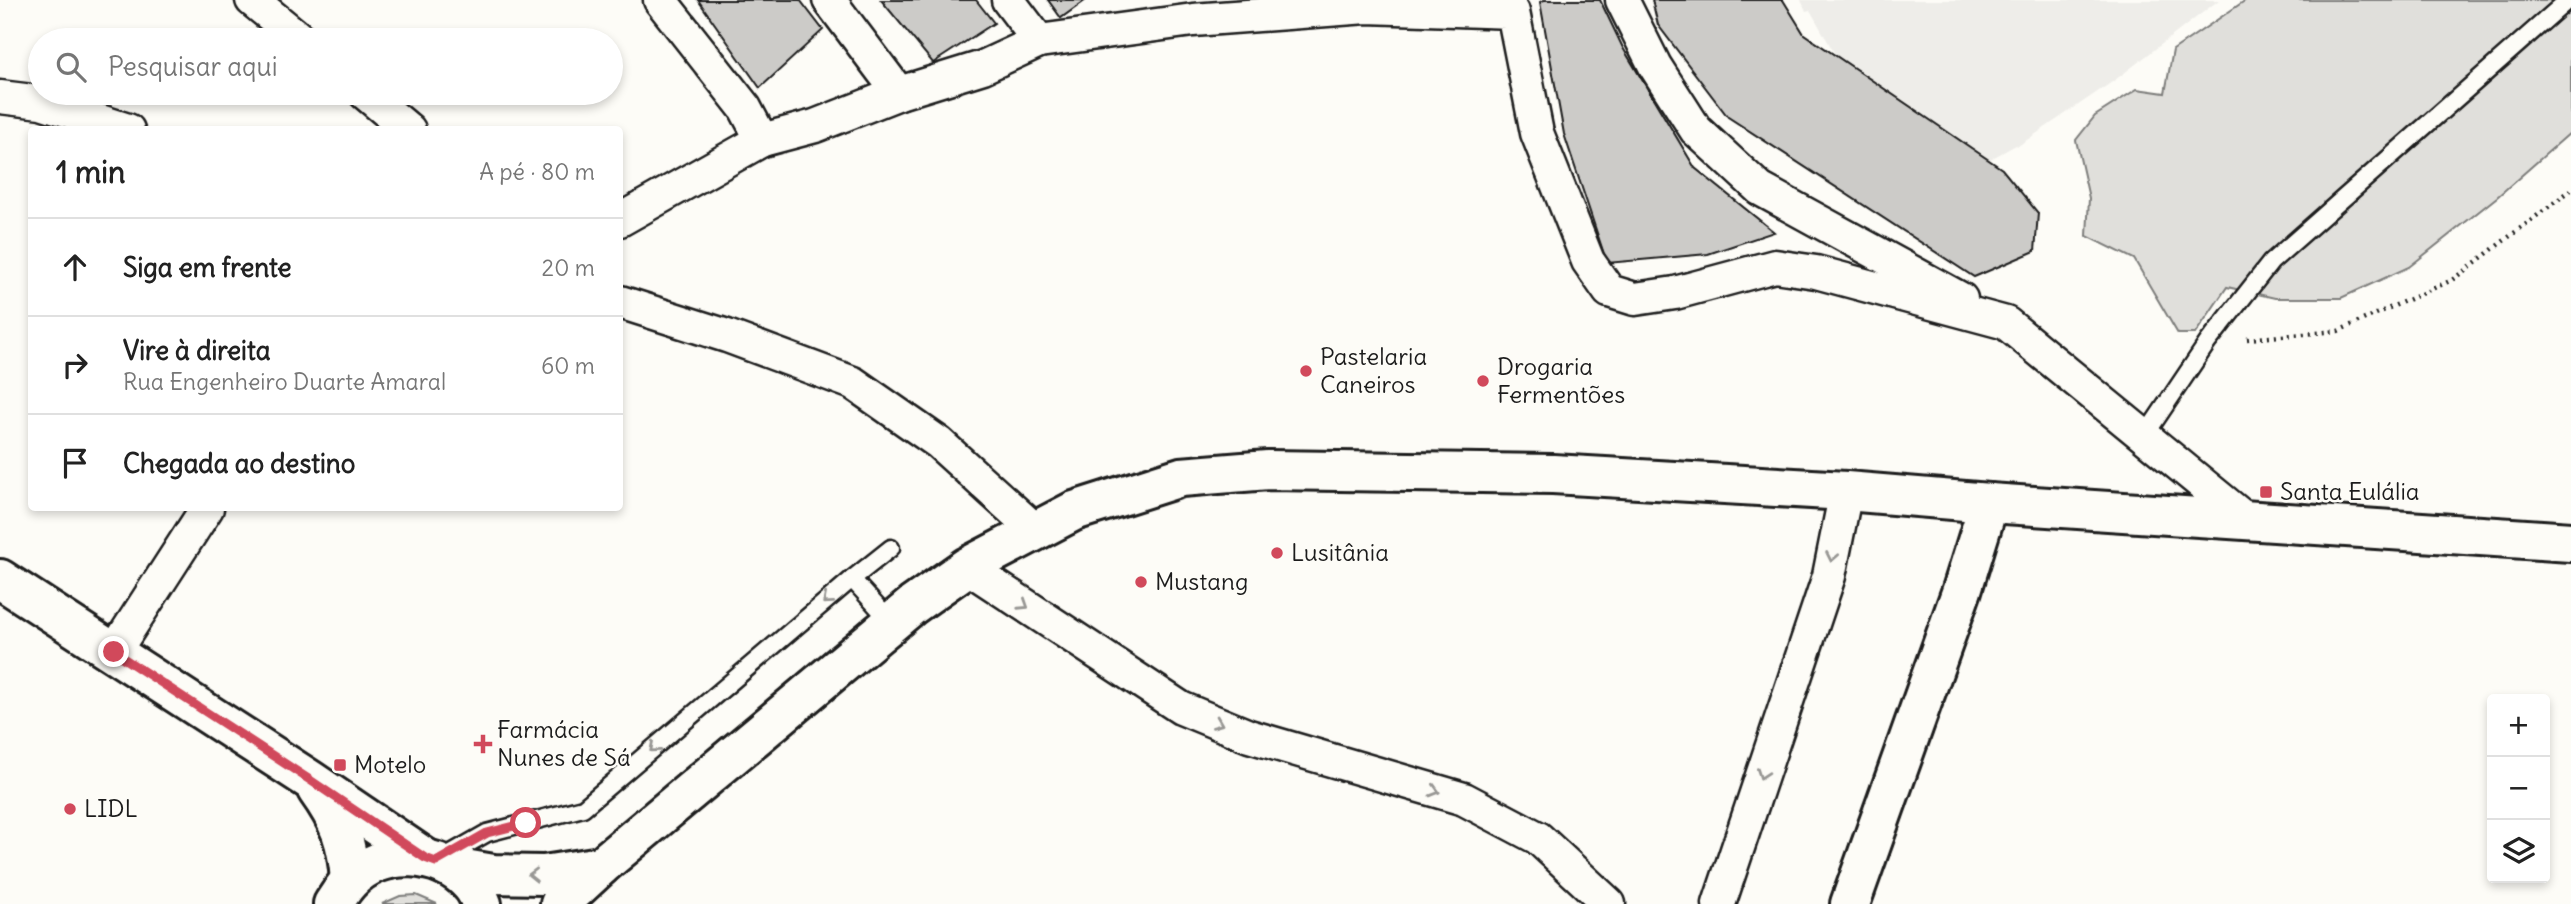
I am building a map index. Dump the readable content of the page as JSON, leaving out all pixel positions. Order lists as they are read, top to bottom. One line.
{"places":{"other":["Pastelaria Caneiros","Drogaria Fermentões","Lusitânia","Mustang","LIDL"],"transit":["Santa Eulália","Motelo"],"health":["Farmácia Nunes de Sá"]},"page":{"search":"Pesquisar aqui","heading":["1 min","A pé · 80 m"],"list":[["Siga em frente","20 m"],["Vire à direita","Rua Engenheiro Duarte Amaral","60 m"],"Chegada ao destino"],"map_buttons":["+","−"]}}
